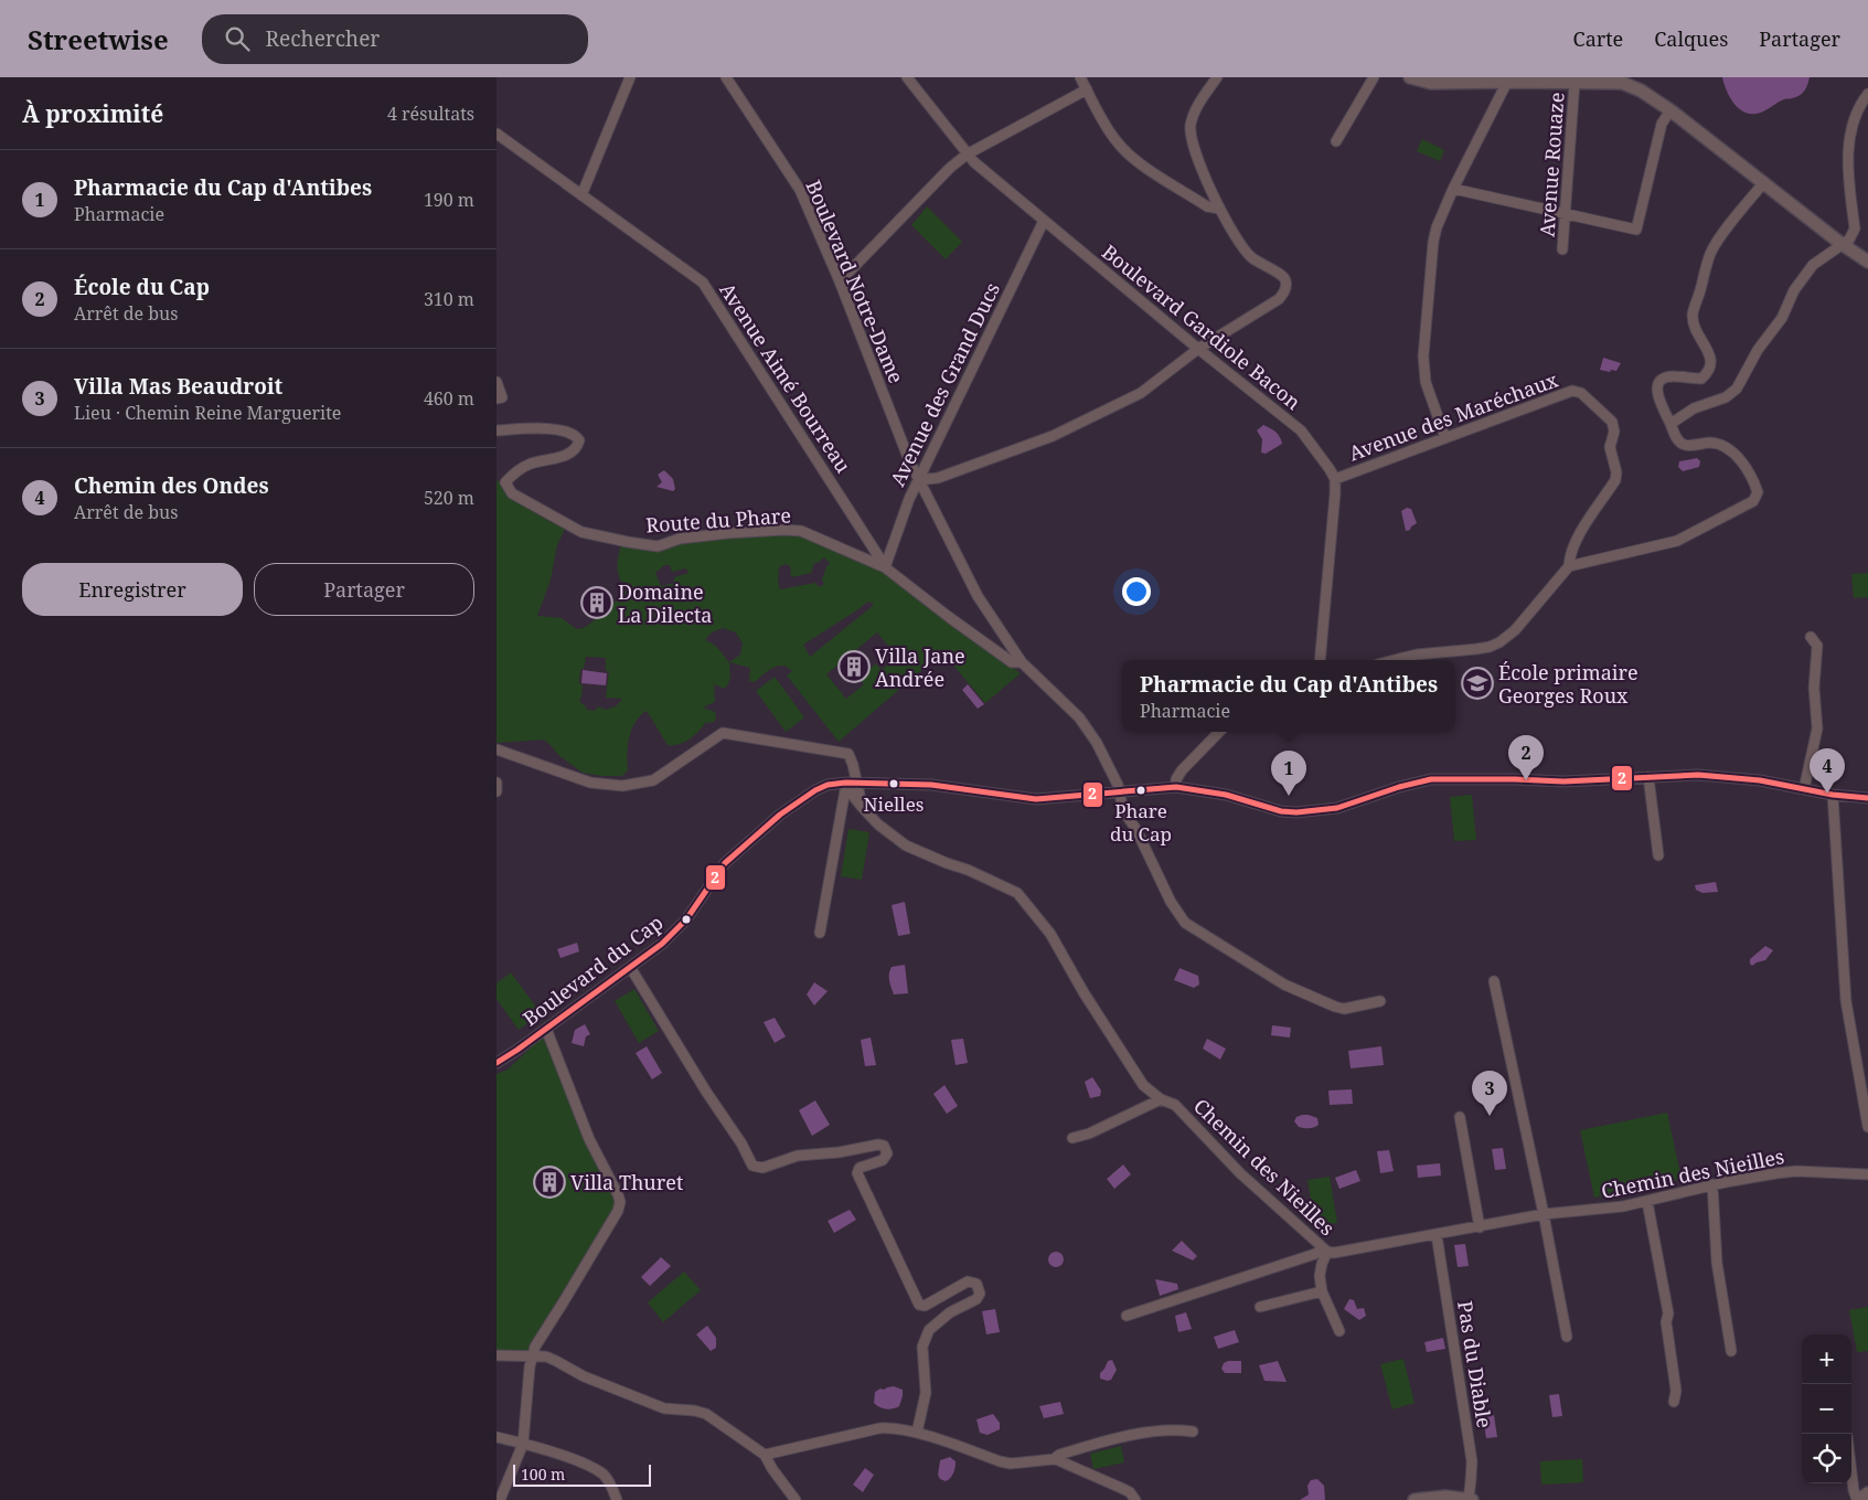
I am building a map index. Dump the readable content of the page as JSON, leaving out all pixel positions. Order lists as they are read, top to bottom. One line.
{"streets":{"street":["Avenue Rouaze","Boulevard Notre-Dame","Boulevard Gardiole Bacon","Avenue Aimé Bourreau","Avenue des Grand Ducs","Avenue des Maréchaux","Route du Phare","Boulevard du Cap","Chemin des Nieilles","Pas du Diable"]},"crossings":[["Boulevard Notre-Dame","Avenue des Grand Ducs"],["Boulevard Notre-Dame","Route du Phare"],["Boulevard Gardiole Bacon","Avenue des Grand Ducs"],["Boulevard Gardiole Bacon","Avenue des Maréchaux"],["Avenue Aimé Bourreau","Avenue des Grand Ducs"],["Avenue Aimé Bourreau","Route du Phare"],["Avenue des Grand Ducs","Route du Phare"],["Boulevard du Cap","Chemin des Nieilles"],["Chemin des Nieilles","Pas du Diable"]],"places":{"building":["Domaine La Dilecta","Villa Jane Andrée","Villa Thuret"],"school or university":["École primaire Georges Roux"],"other":["Nielles","Phare du Cap"]},"lines":["transit line 2"],"scale_bar":"100 m","page":{"header":"Streetwise","search":"Rechercher","nav":["Carte","Calques","Partager"],"heading":["À proximité","4 résultats"],"list":[{"mark":"1","name":"Pharmacie du Cap d'Antibes","note":"Pharmacie","value":"190 m"},{"mark":"2","name":"École du Cap","note":"Arrêt de bus","value":"310 m"},{"mark":"3","name":"Villa Mas Beaudroit","note":"Lieu · Chemin Reine Marguerite","value":"460 m"},{"mark":"4","name":"Chemin des Ondes","note":"Arrêt de bus","value":"520 m"}],"buttons":["Enregistrer","Partager"],"popup":["Pharmacie du Cap d'Antibes","Pharmacie"],"pins":["2","4","1","3"],"map_buttons":["+","−"],"scale":"100 m"}}
